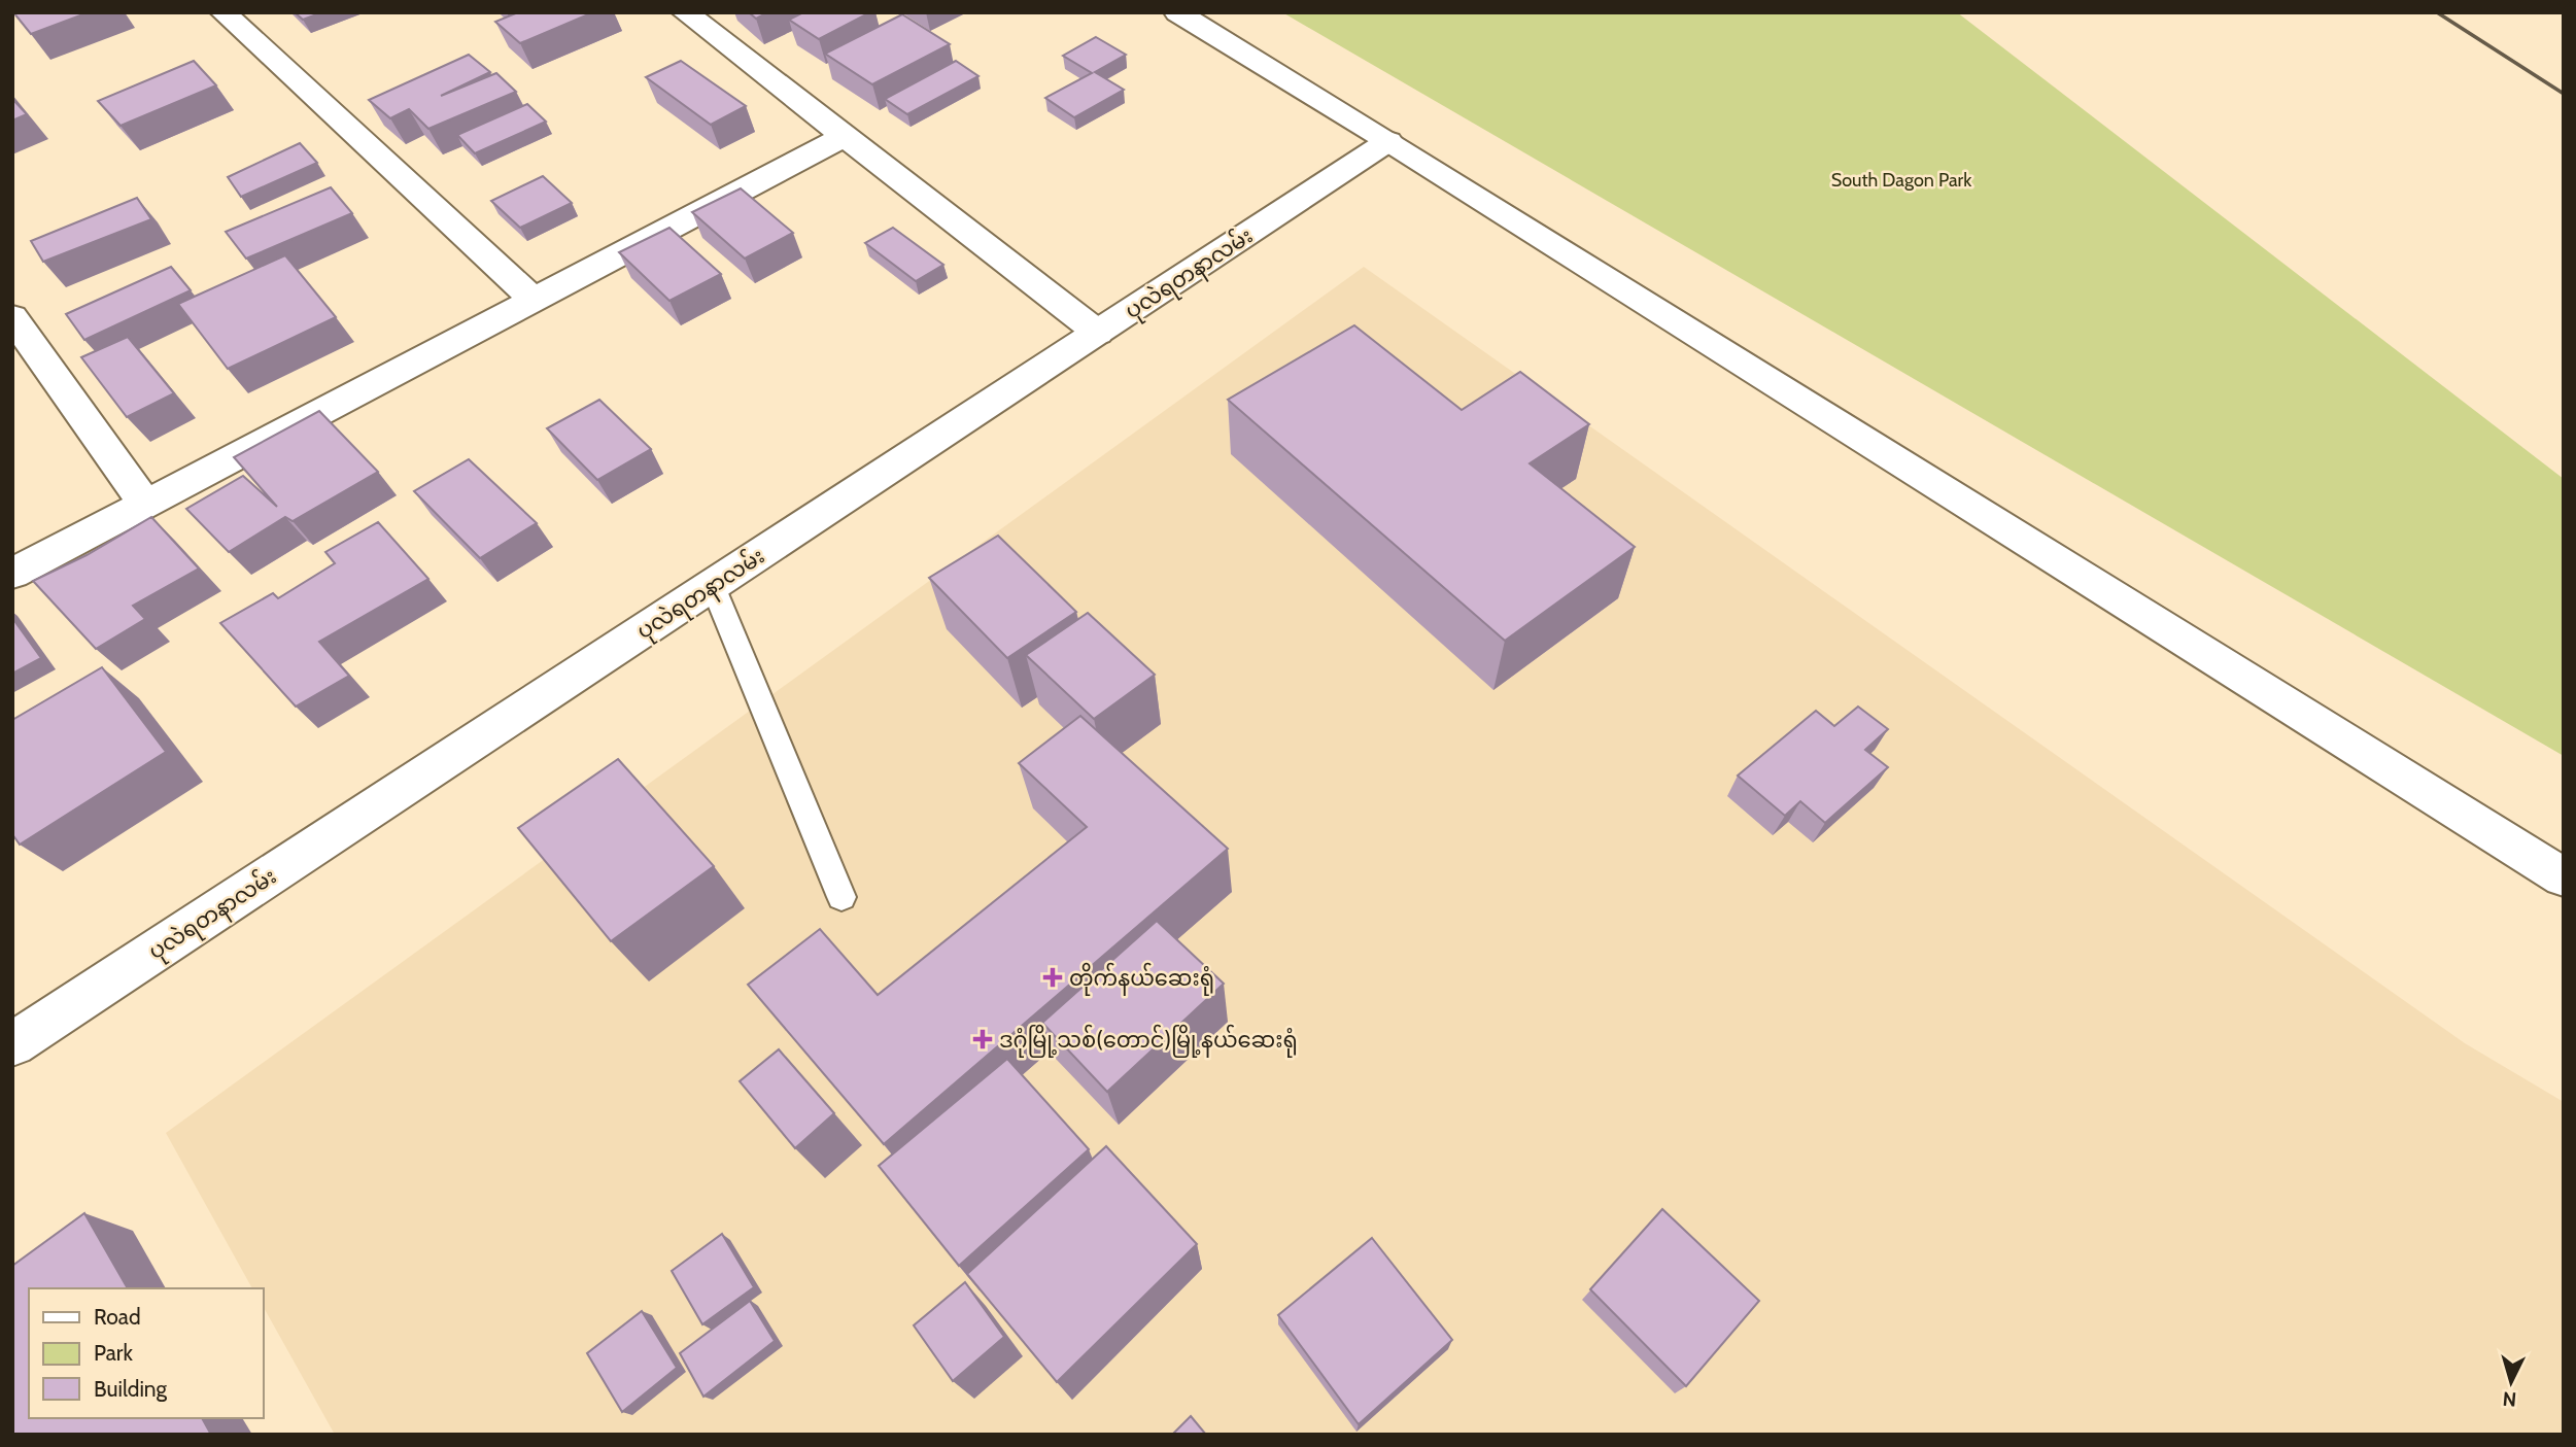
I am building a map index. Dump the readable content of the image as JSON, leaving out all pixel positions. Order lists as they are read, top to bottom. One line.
{"streets":{"street":["ပုလဲရတနာလမ်း"]},"parks":["South Dagon Park"],"places":{"health":["တိုက်နယ်ဆေးရုံ","ဒဂုံမြို့သစ်(တောင်)မြို့နယ်ဆေးရုံ"]},"legend":["Road","Park","Building"],"north":"bottom"}
